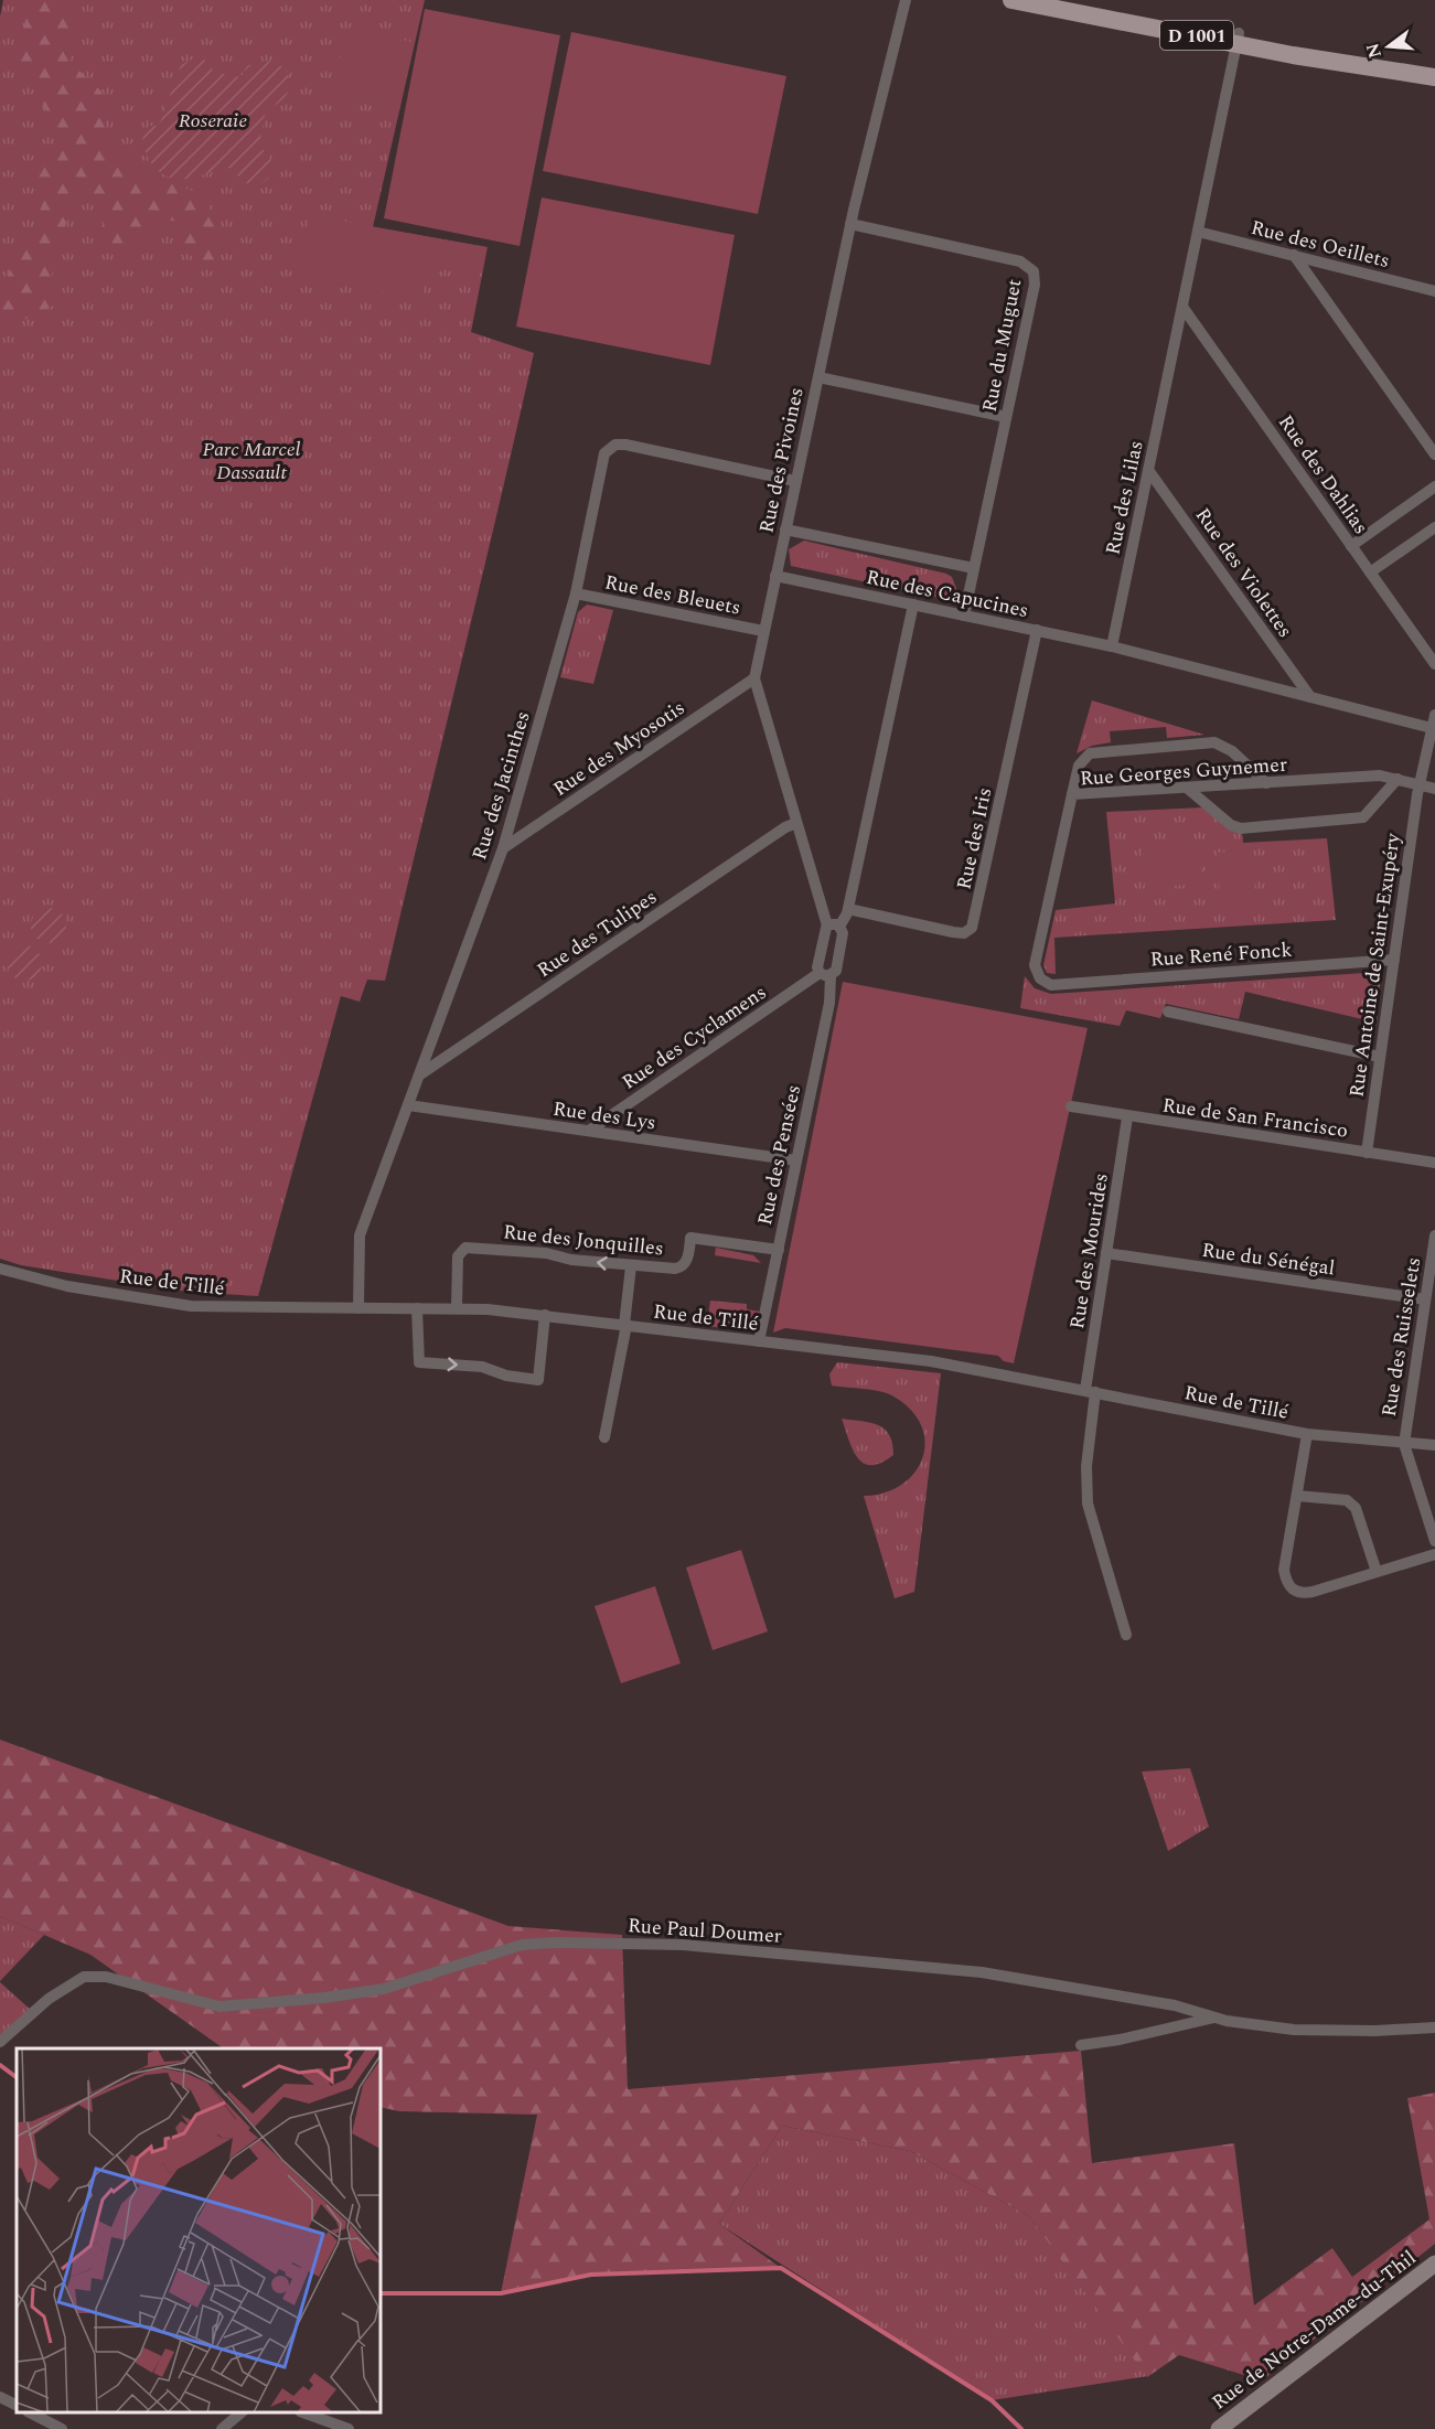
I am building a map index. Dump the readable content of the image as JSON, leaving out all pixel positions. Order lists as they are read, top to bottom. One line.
{"streets":{"main road":["D 1001","Rue de Notre-Dame-du-Thil"],"street":["Rue des Oeillets","Rue du Muguet","Rue des Pivoines","Rue des Dahlias","Rue des Lilas","Rue des Violettes","Rue des Capucines","Rue des Bleuets","Rue des Myosotis","Rue Georges Guynemer","Rue des Jacinthes","Rue des Iris","Rue des Tulipes","Rue René Fonck","Rue Antoine de Saint-Exupéry","Rue des Cyclamens","Rue des Lys","Rue de San Francisco","Rue des Pensées","Rue des Jonquilles","Rue des Mourides","Rue du Sénégal","Rue de Tillé","Rue des Ruisselets","Rue Paul Doumer"]},"crossings":[["D 1001","Rue des Lilas"],["Rue des Oeillets","Rue des Lilas"],["Rue du Muguet","Rue des Pivoines"],["Rue du Muguet","Rue des Capucines"],["Rue des Pivoines","Rue des Capucines"],["Rue des Pivoines","Rue des Bleuets"],["Rue des Pivoines","Rue des Myosotis"],["Rue des Pivoines","Rue des Jacinthes"],["Rue des Pivoines","Rue des Tulipes"],["Rue des Pivoines","Rue des Pensées"],["Rue des Dahlias","Rue des Lilas"],["Rue des Lilas","Rue des Violettes"],["Rue des Lilas","Rue des Capucines"],["Rue des Capucines","Rue des Iris"],["Rue des Capucines","Rue des Pensées"],["Rue des Bleuets","Rue des Jacinthes"],["Rue des Myosotis","Rue des Jacinthes"],["Rue Georges Guynemer","Rue René Fonck"],["Rue Georges Guynemer","Rue Antoine de Saint-Exupéry"],["Rue des Jacinthes","Rue des Tulipes"],["Rue des Jacinthes","Rue des Lys"],["Rue des Jacinthes","Rue de Tillé"],["Rue des Iris","Rue des Pensées"],["Rue René Fonck","Rue Antoine de Saint-Exupéry"],["Rue Antoine de Saint-Exupéry","Rue de San Francisco"],["Rue des Cyclamens","Rue des Lys"],["Rue des Cyclamens","Rue des Pensées"],["Rue des Lys","Rue des Pensées"],["Rue de San Francisco","Rue des Mourides"],["Rue des Pensées","Rue des Jonquilles"],["Rue des Pensées","Rue de Tillé"],["Rue des Jonquilles","Rue de Tillé"],["Rue des Mourides","Rue du Sénégal"],["Rue des Mourides","Rue de Tillé"],["Rue du Sénégal","Rue des Ruisselets"],["Rue de Tillé","Rue des Ruisselets"]],"parks":["Roseraie","Parc Marcel Dassault"],"north":"left"}
